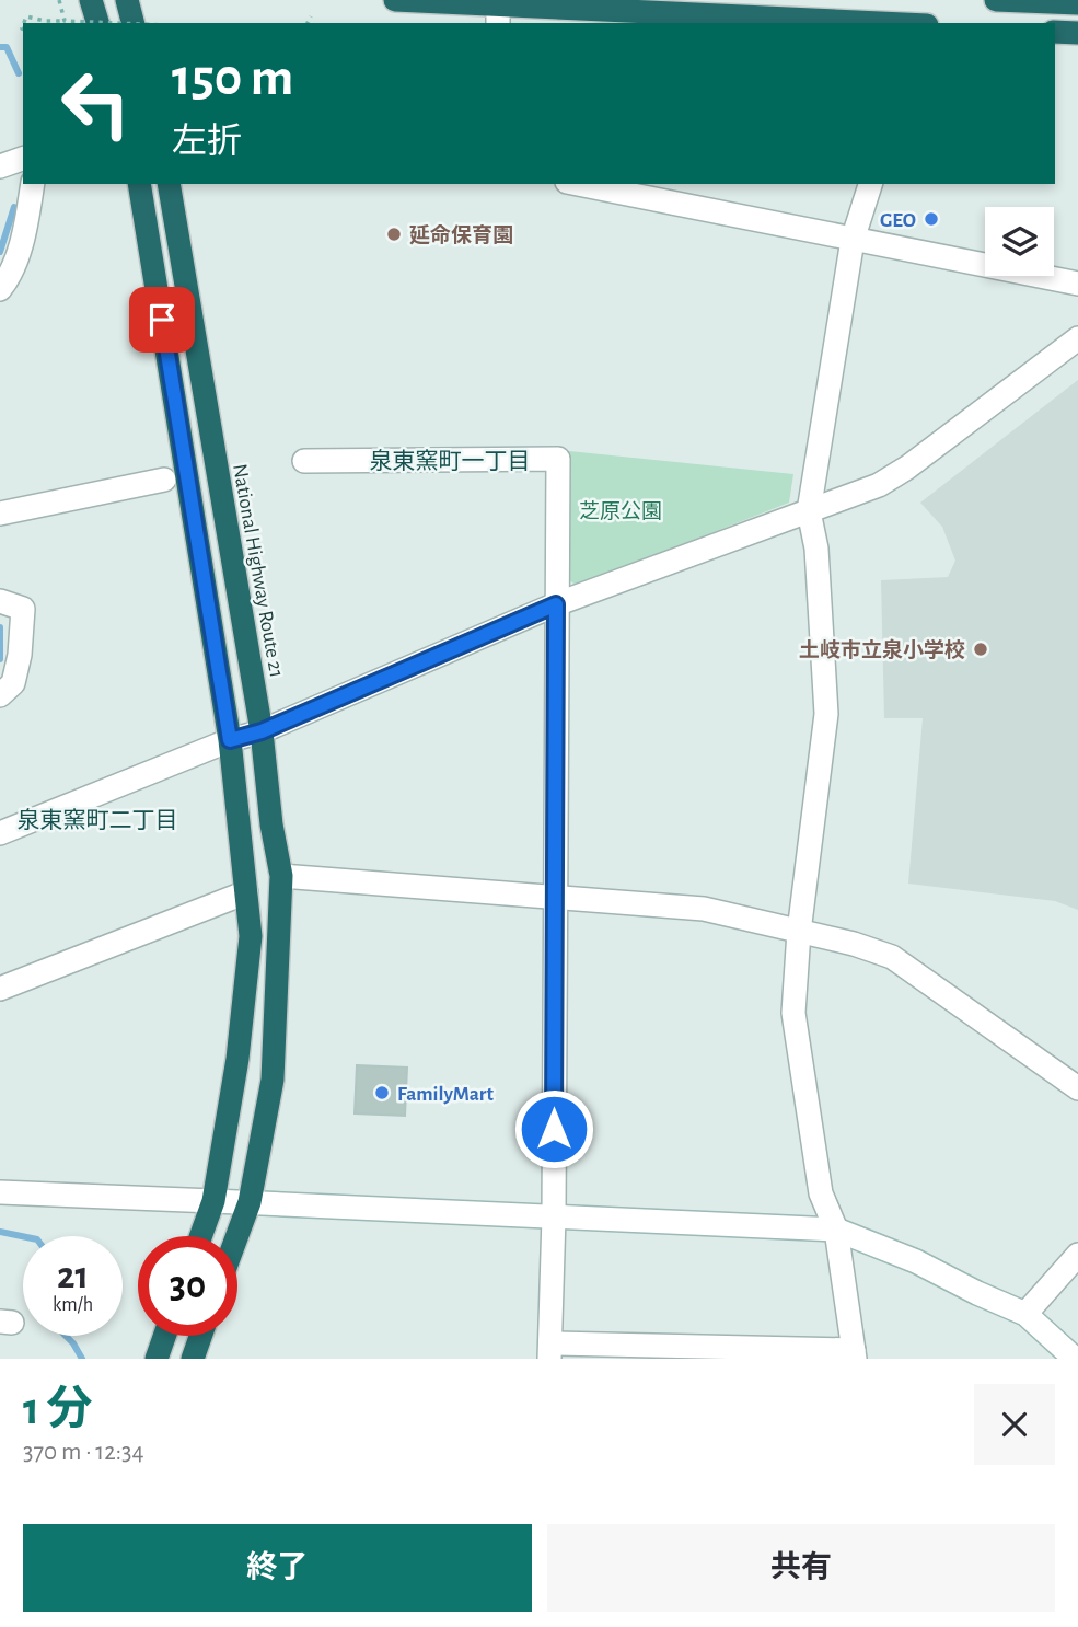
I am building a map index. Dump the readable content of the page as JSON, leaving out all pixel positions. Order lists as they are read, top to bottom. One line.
{"streets":{"highway":["National Highway Route 21"]},"districts":["泉東窯町一丁目","泉東窯町二丁目"],"parks":["芝原公園"],"places":["GEO","延命保育園","土岐市立泉小学校","FamilyMart"],"page":{"turn":["150 m","左折"],"speed":"21 km/h","limit":"30","heading":["1 分","370 m · 12:34"],"buttons":["終了","共有"]}}
